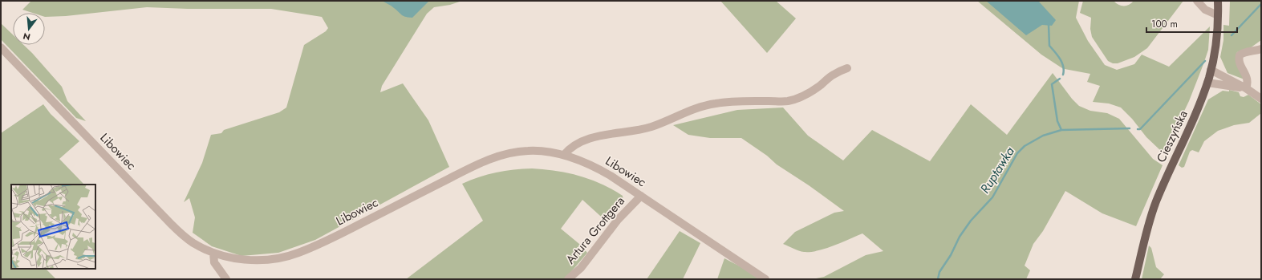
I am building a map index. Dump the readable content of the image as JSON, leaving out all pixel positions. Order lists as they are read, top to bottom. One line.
{"streets":{"main road":["Cieszyńska"],"street":["Libowiec","Artura Grottgera"]},"crossings":[["Libowiec","Artura Grottgera"]],"water":["Ruptawka"],"scale_bar":"100 m","north":"bottom"}
